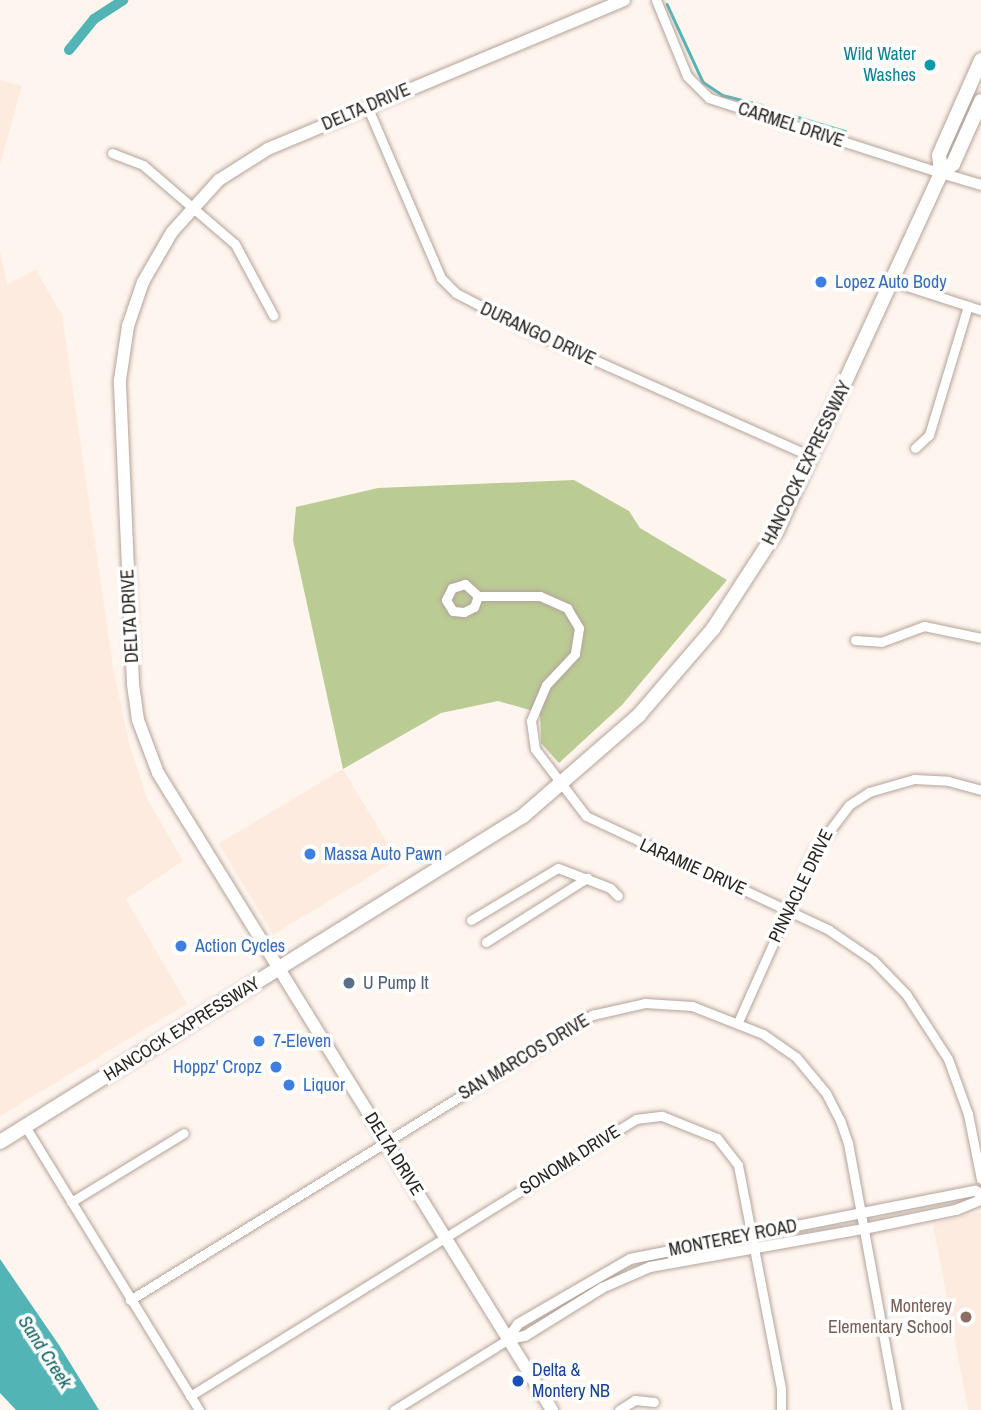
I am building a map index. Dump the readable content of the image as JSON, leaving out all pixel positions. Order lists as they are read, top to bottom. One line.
{"streets":{"main road":["DELTA DRIVE","HANCOCK EXPRESSWAY"],"street":["CARMEL DRIVE","DURANGO DRIVE","LARAMIE DRIVE","PINNACLE DRIVE","SAN MARCOS DRIVE","SONOMA DRIVE","MONTEREY ROAD"]},"crossings":[["DELTA DRIVE","DURANGO DRIVE"],["DELTA DRIVE","HANCOCK EXPRESSWAY"],["DELTA DRIVE","SAN MARCOS DRIVE"],["DELTA DRIVE","SONOMA DRIVE"],["DELTA DRIVE","MONTEREY ROAD"],["CARMEL DRIVE","HANCOCK EXPRESSWAY"],["DURANGO DRIVE","HANCOCK EXPRESSWAY"],["HANCOCK EXPRESSWAY","LARAMIE DRIVE"],["LARAMIE DRIVE","PINNACLE DRIVE"],["PINNACLE DRIVE","SAN MARCOS DRIVE"],["SAN MARCOS DRIVE","MONTEREY ROAD"],["SONOMA DRIVE","MONTEREY ROAD"]],"water":["Sand Creek"],"places":["Wild Water Washes","Lopez Auto Body","Massa Auto Pawn","Action Cycles","U Pump It","7-Eleven","Hoppz' Cropz","Liquor","Monterey Elementary School","Delta & Montery NB"]}
